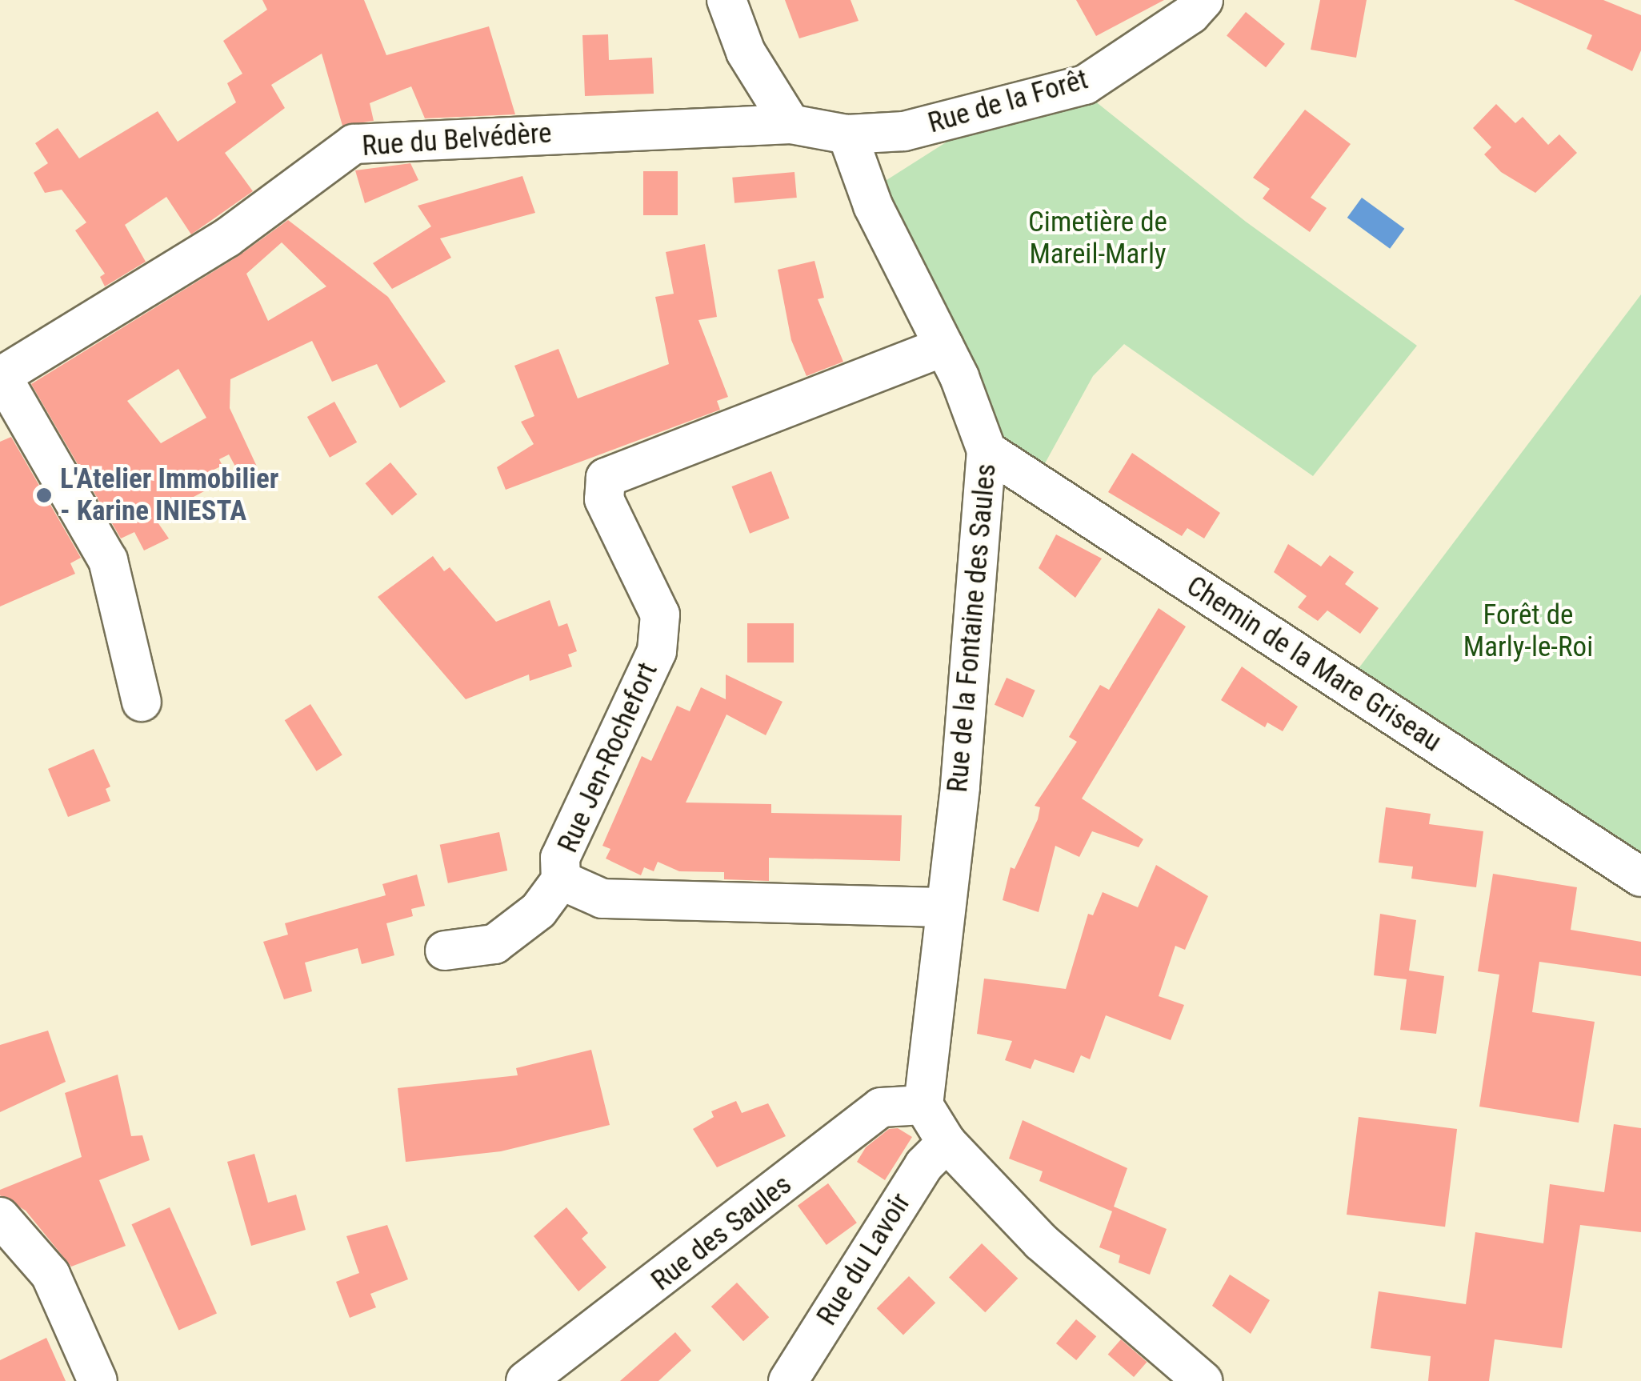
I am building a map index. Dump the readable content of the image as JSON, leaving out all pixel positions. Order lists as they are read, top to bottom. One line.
{"streets":{"street":["Rue de la Forêt","Rue du Belvédère","Rue de la Fontaine des Saules","Chemin de la Mare Griseau","Rue Jen-Rochefort","Rue des Saules","Rue du Lavoir"]},"crossings":[["Rue de la Forêt","Rue du Belvédère"],["Rue de la Forêt","Rue de la Fontaine des Saules"],["Rue de la Fontaine des Saules","Chemin de la Mare Griseau"],["Rue de la Fontaine des Saules","Rue Jen-Rochefort"],["Rue de la Fontaine des Saules","Rue des Saules"]],"parks":["Cimetière de Mareil-Marly","Forêt de Marly-le-Roi"],"places":["L'Atelier Immobilier - Karine INIESTA"]}
